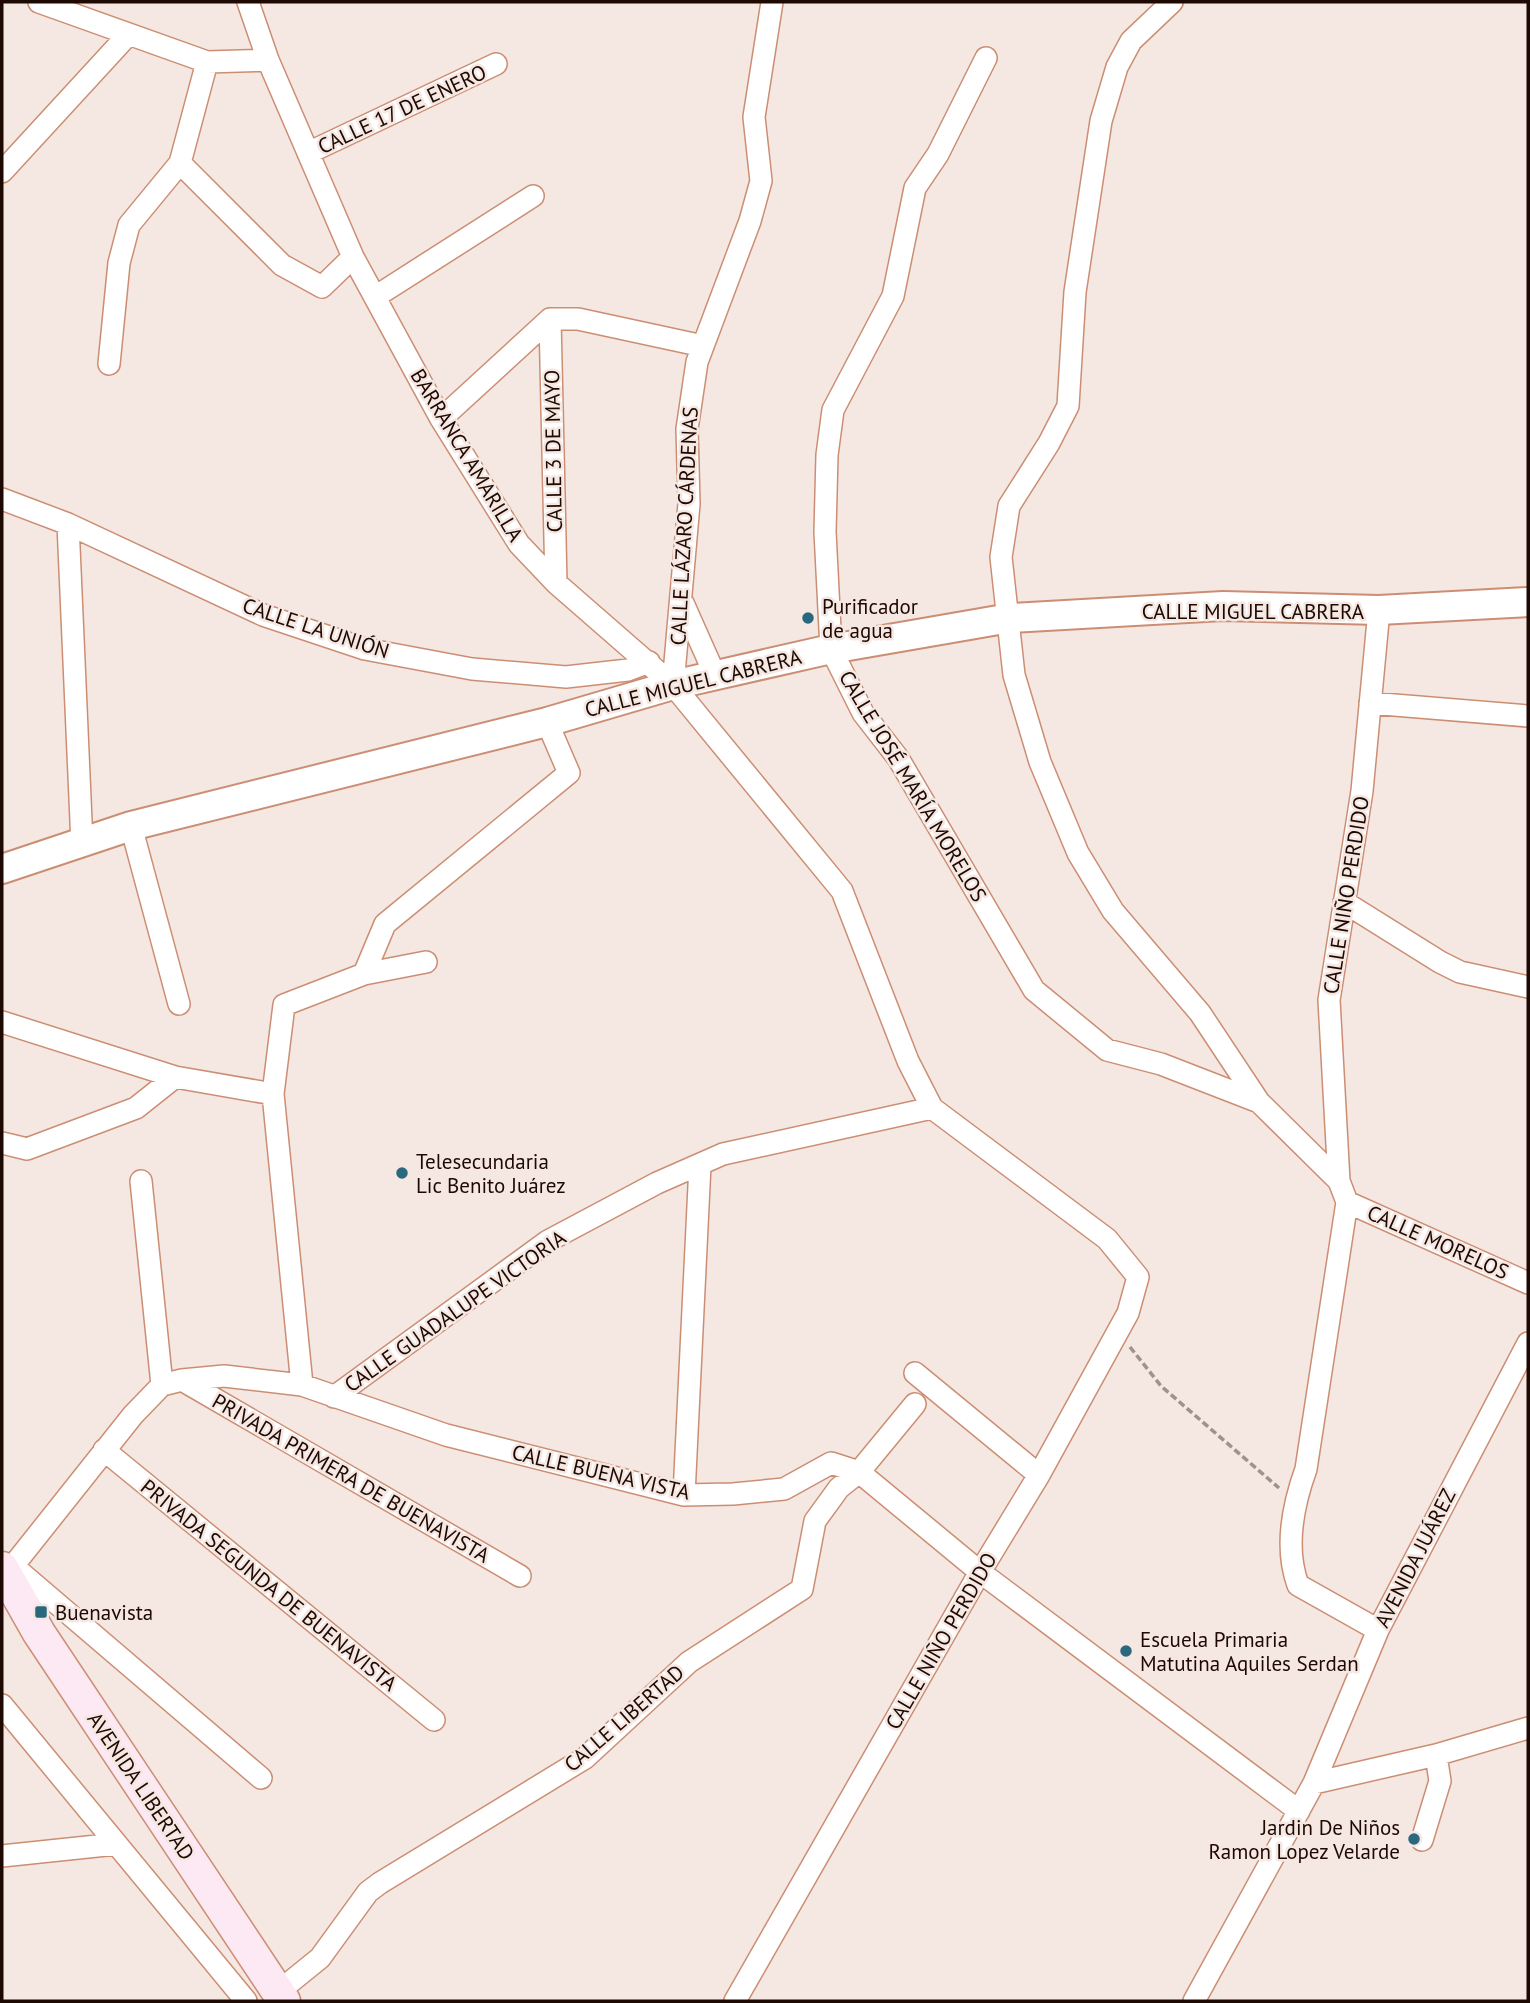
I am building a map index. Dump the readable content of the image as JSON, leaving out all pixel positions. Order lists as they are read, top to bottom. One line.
{"streets":{"main road":["AVENIDA LIBERTAD"],"street":["CALLE 17 DE ENERO","CALLE 3 DE MAYO","BARRANCA AMARILLA","CALLE LÁZARO CÁRDENAS","CALLE MIGUEL CABRERA","CALLE LA UNIÓN","CALLE JOSÉ MARÍA MORELOS","CALLE NIÑO PERDIDO","CALLE MORELOS","CALLE GUADALUPE VICTORIA","CALLE BUENA VISTA","PRIVADA PRIMERA DE BUENAVISTA","AVENIDA JUÁREZ","PRIVADA SEGUNDA DE BUENAVISTA","CALLE LIBERTAD"]},"crossings":[["CALLE 17 DE ENERO","BARRANCA AMARILLA"],["CALLE 3 DE MAYO","BARRANCA AMARILLA"],["BARRANCA AMARILLA","CALLE LÁZARO CÁRDENAS"],["BARRANCA AMARILLA","CALLE MIGUEL CABRERA"],["BARRANCA AMARILLA","CALLE LA UNIÓN"],["BARRANCA AMARILLA","CALLE NIÑO PERDIDO"],["BARRANCA AMARILLA","CALLE GUADALUPE VICTORIA"],["CALLE LÁZARO CÁRDENAS","CALLE MIGUEL CABRERA"],["CALLE MIGUEL CABRERA","CALLE JOSÉ MARÍA MORELOS"],["CALLE MIGUEL CABRERA","CALLE NIÑO PERDIDO"],["CALLE NIÑO PERDIDO","CALLE GUADALUPE VICTORIA"],["CALLE NIÑO PERDIDO","CALLE BUENA VISTA"],["CALLE GUADALUPE VICTORIA","CALLE BUENA VISTA"],["CALLE BUENA VISTA","PRIVADA PRIMERA DE BUENAVISTA"],["CALLE BUENA VISTA","AVENIDA JUÁREZ"],["CALLE BUENA VISTA","CALLE LIBERTAD"],["CALLE LIBERTAD","AVENIDA LIBERTAD"]],"places":{"other":["Purificador de agua","Telesecundaria Lic Benito Juárez","Escuela Primaria Matutina Aquiles Serdan","Jardin De Niños Ramon Lopez Velarde"],"transit":["Buenavista"]}}
